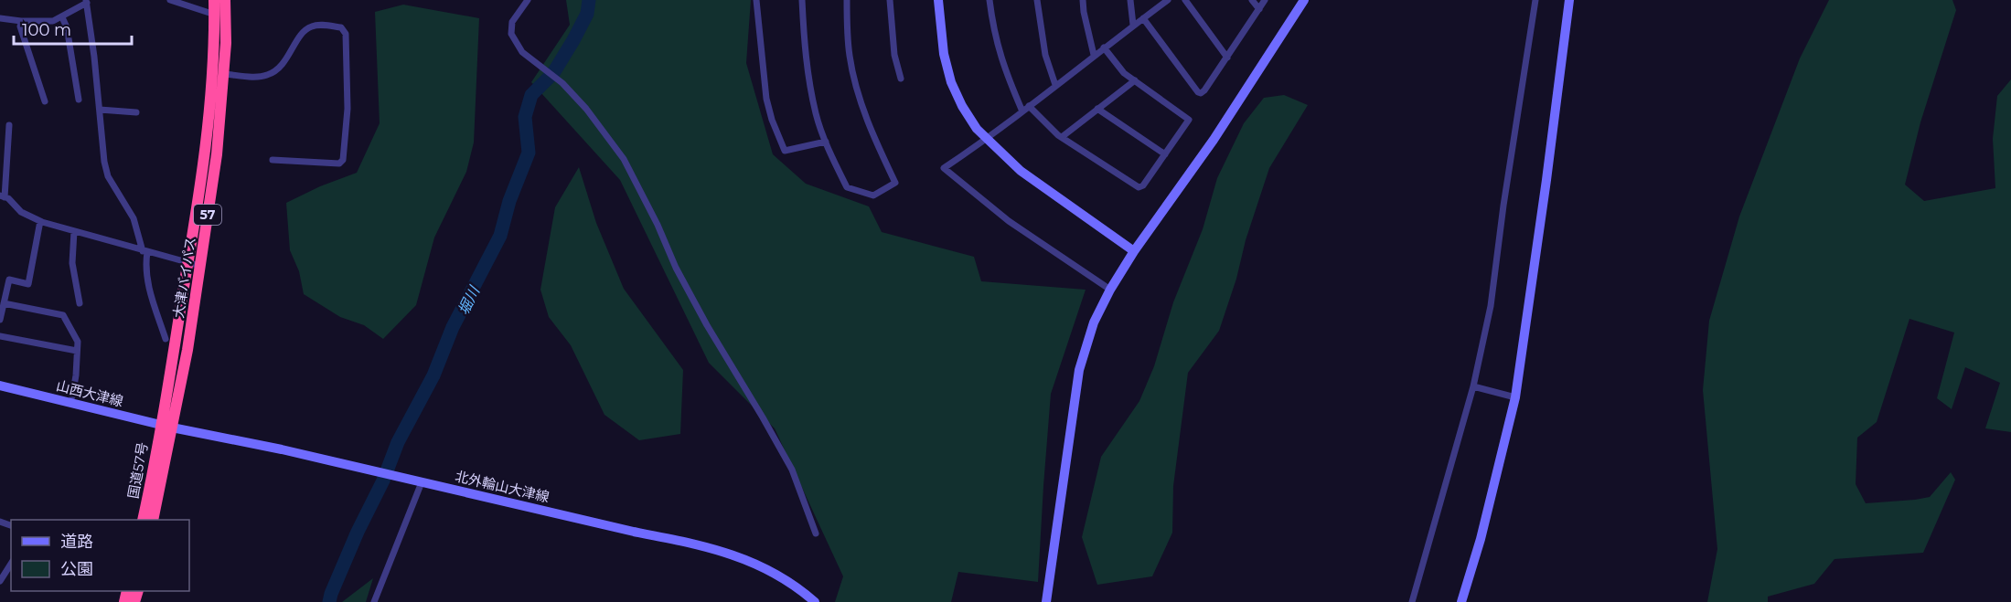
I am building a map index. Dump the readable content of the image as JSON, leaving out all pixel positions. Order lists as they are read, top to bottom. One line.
{"streets":{"highway":["57","大津バイパス","国道57号"],"street":["山西大津線","北外輪山大津線"]},"crossings":[["大津バイパス","山西大津線"],["大津バイパス","国道57号"],["大津バイパス","北外輪山大津線"],["山西大津線","国道57号"],["山西大津線","北外輪山大津線"],["国道57号","北外輪山大津線"]],"water":["堀川"],"legend":["道路","公園"],"scale_bar":"100 m"}
